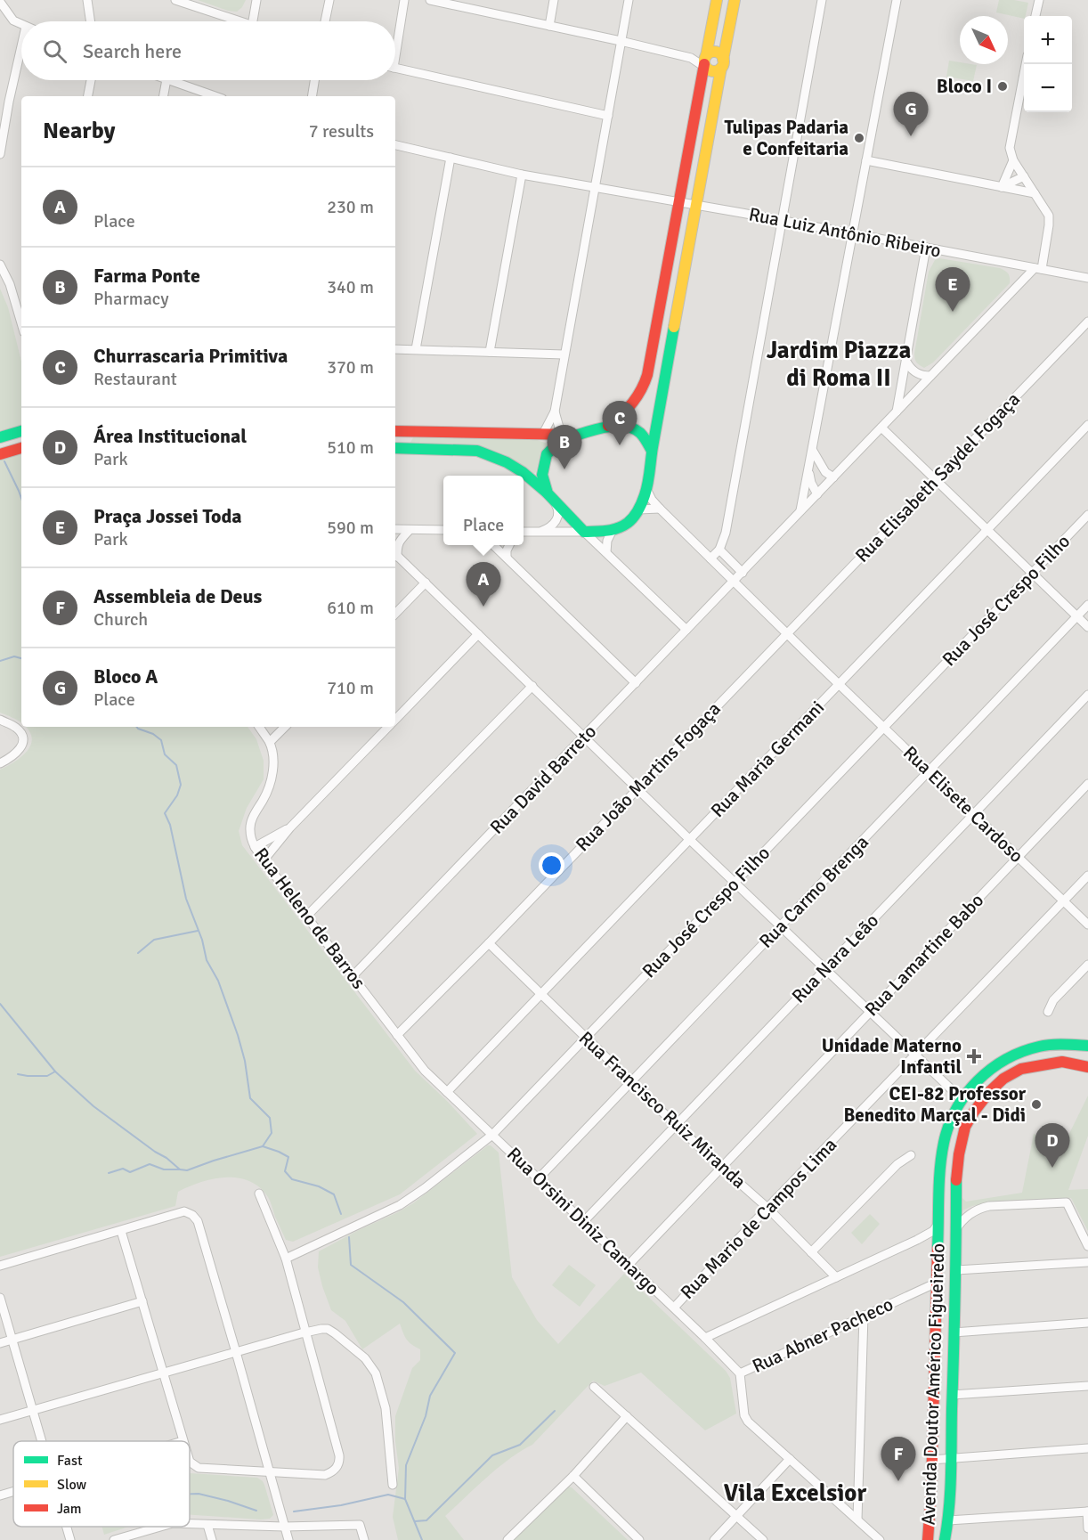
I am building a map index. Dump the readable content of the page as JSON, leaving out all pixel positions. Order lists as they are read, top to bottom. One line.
{"streets":{"street":["Rua Luiz Antônio Ribeiro","Rua Elisabeth Saydel Fogaça","Rua José Crespo Filho","Rua Maria Germani","Rua João Martins Fogaça","Rua David Barreto","Rua Elisete Cardoso","Rua Carmo Brenga","Rua Heleno de Barros","Rua Lamartine Babo","Rua Nara Leão","Rua Francisco Ruiz Miranda","Rua Mario de Campos Lima","Rua Orsini Diniz Camargo","Rua Abner Pacheco","Avenida Doutor Américo Figueiredo"]},"crossings":[["Rua Luiz Antônio Ribeiro","Rua David Barreto"],["Rua Elisabeth Saydel Fogaça","Rua João Martins Fogaça"],["Rua Elisabeth Saydel Fogaça","Rua Elisete Cardoso"],["Rua José Crespo Filho","Rua Elisete Cardoso"],["Rua José Crespo Filho","Rua Francisco Ruiz Miranda"],["Rua José Crespo Filho","Rua Orsini Diniz Camargo"],["Rua Maria Germani","Rua Elisete Cardoso"],["Rua Maria Germani","Rua Francisco Ruiz Miranda"],["Rua Maria Germani","Rua Orsini Diniz Camargo"],["Rua João Martins Fogaça","Rua Elisete Cardoso"],["Rua João Martins Fogaça","Rua Heleno de Barros"],["Rua João Martins Fogaça","Rua Francisco Ruiz Miranda"],["Rua David Barreto","Rua Elisete Cardoso"],["Rua David Barreto","Rua Heleno de Barros"],["Rua Elisete Cardoso","Rua Carmo Brenga"],["Rua Elisete Cardoso","Rua Lamartine Babo"],["Rua Elisete Cardoso","Rua Nara Leão"],["Rua Elisete Cardoso","Rua Mario de Campos Lima"],["Rua Carmo Brenga","Rua Francisco Ruiz Miranda"],["Rua Carmo Brenga","Rua Orsini Diniz Camargo"],["Rua Heleno de Barros","Rua Orsini Diniz Camargo"],["Rua Lamartine Babo","Rua Francisco Ruiz Miranda"],["Rua Lamartine Babo","Rua Orsini Diniz Camargo"],["Rua Nara Leão","Rua Francisco Ruiz Miranda"],["Rua Nara Leão","Rua Orsini Diniz Camargo"],["Rua Francisco Ruiz Miranda","Rua Mario de Campos Lima"],["Rua Mario de Campos Lima","Rua Orsini Diniz Camargo"],["Rua Orsini Diniz Camargo","Rua Abner Pacheco"],["Rua Abner Pacheco","Avenida Doutor Américo Figueiredo"]],"districts":["Jardim Piazza di Roma II","Vila Excelsior"],"places":{"other":["Bloco I","Tulipas Padaria e Confeitaria","CEI-82 Professor Benedito Marçal - Didi"],"health":["Unidade Materno Infantil"]},"legend":["Fast","Slow","Jam"],"north":"bottom right","page":{"map_buttons":["+","−"],"search":"Search here","pins":["G","E","C","B","A","D","F"],"heading":["Nearby","7 results"],"list":[{"mark":"A","name":"ㅤ","note":"Place","value":"230 m"},{"mark":"B","name":"Farma Ponte","note":"Pharmacy","value":"340 m"},{"mark":"C","name":"Churrascaria Primitiva","note":"Restaurant","value":"370 m"},{"mark":"D","name":"Área Institucional","note":"Park","value":"510 m"},{"mark":"E","name":"Praça Jossei Toda","note":"Park","value":"590 m"},{"mark":"F","name":"Assembleia de Deus","note":"Church","value":"610 m"},{"mark":"G","name":"Bloco A","note":"Place","value":"710 m"}],"popup":["ㅤ","Place"]}}
